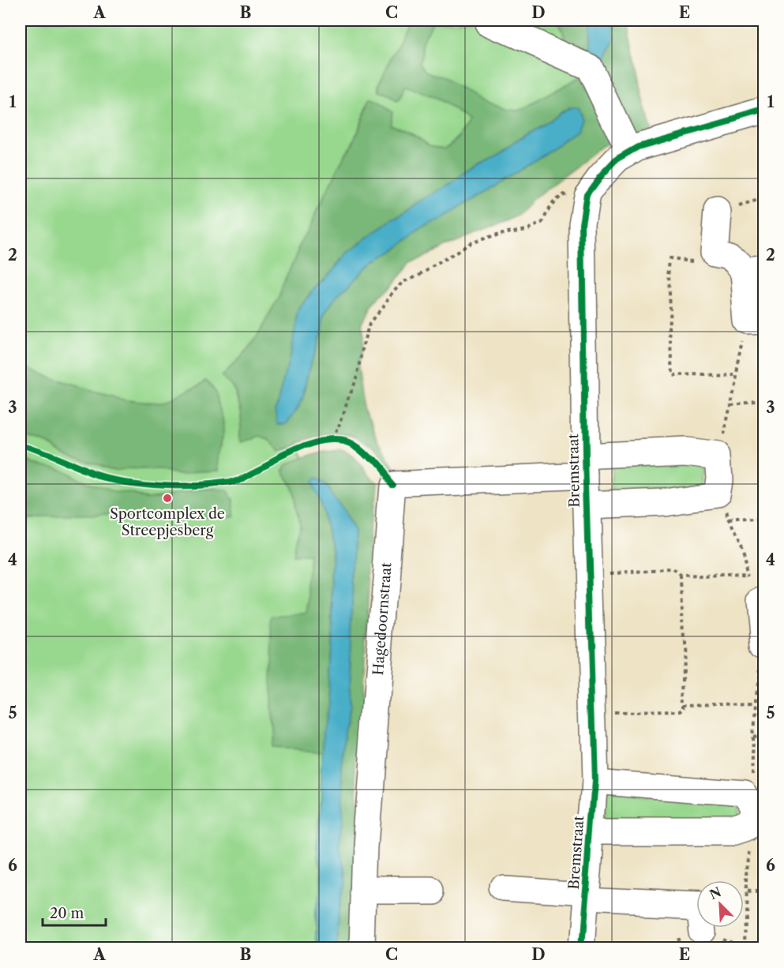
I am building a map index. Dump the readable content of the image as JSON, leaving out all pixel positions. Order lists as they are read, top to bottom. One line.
{"streets":{"street":["Bremstraat","Hagedoornstraat"]},"crossings":[["Bremstraat","Hagedoornstraat"]],"places":["Sportcomplex de Streepjesberg"],"scale_bar":"20 m","north":"top left","grid":{"columns":["A","B","C","D","E"],"rows":["1","2","3","4","5","6"]}}
